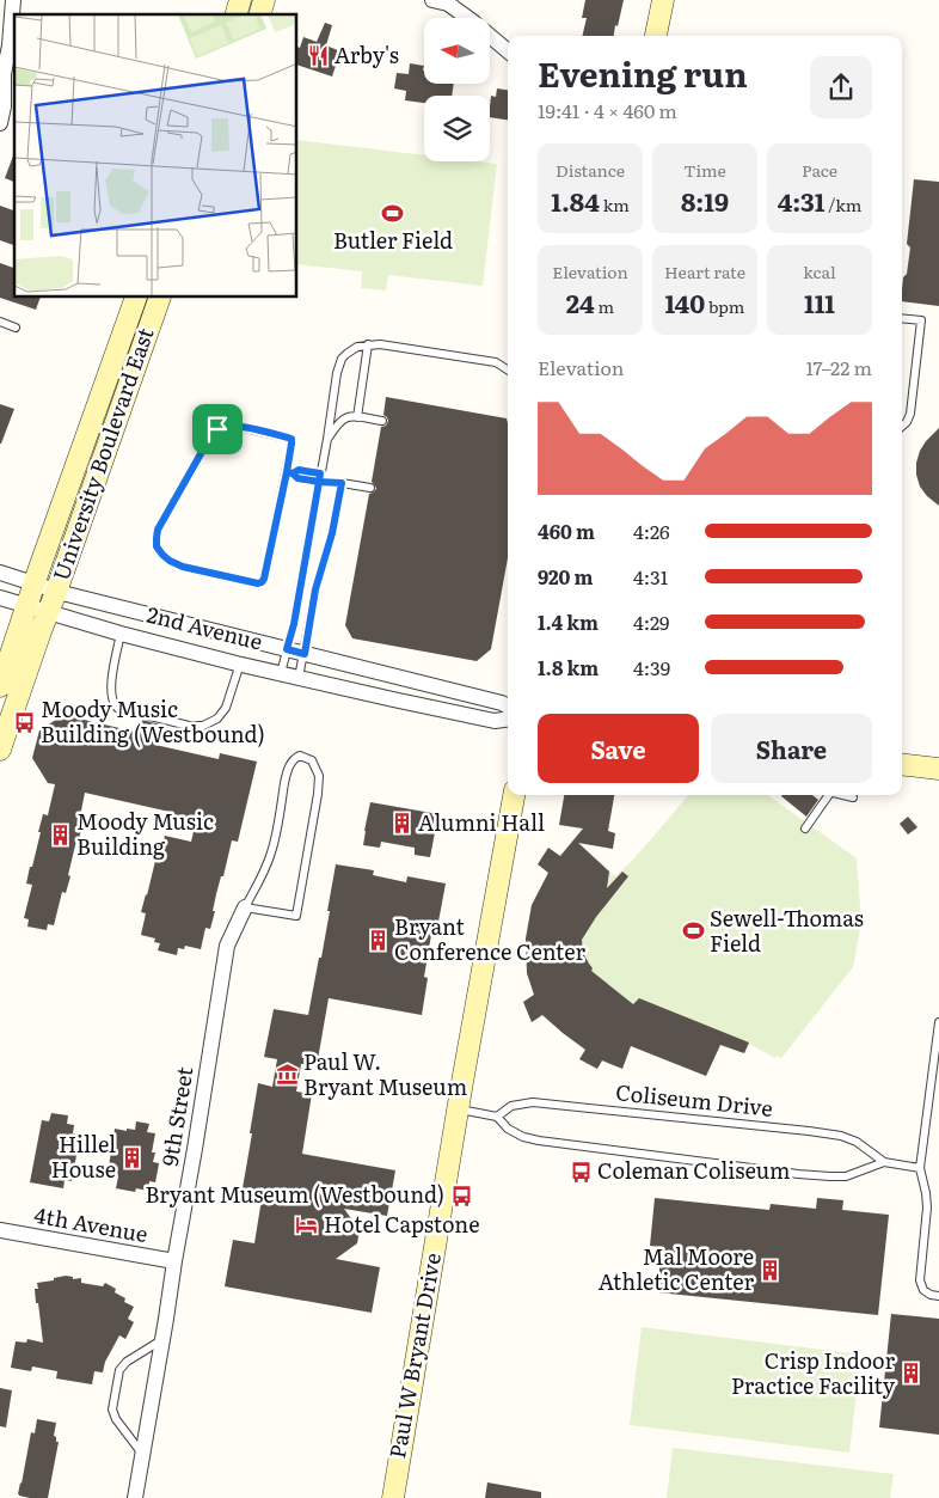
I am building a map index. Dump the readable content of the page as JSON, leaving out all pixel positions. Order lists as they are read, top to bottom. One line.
{"streets":{"main road":["University Boulevard East","Paul W Bryant Drive"],"street":["2nd Avenue","9th Street","4th Avenue"],"lane":["Coliseum Drive"]},"crossings":[["University Boulevard East","2nd Avenue"],["9th Street","4th Avenue"]],"places":{"restaurant":["Arby's"],"sports":["Butler Field","Sewell-Thomas Field"],"bus stop":["Moody Music Building (Westbound)","Coleman Coliseum","Bryant Museum (Westbound)"],"building":["Alumni Hall","Moody Music Building","Bryant Conference Center","Hillel House","Mal Moore Athletic Center","Crisp Indoor Practice Facility"],"museum":["Paul W. Bryant Museum"],"hotel":["Hotel Capstone"]},"north":"left","page":{"heading":["Evening run","19:41 · 4 × 460 m"],"stats":[["Distance","1.84 km"],["Time","8:19"],["Pace","4:31 /km"],["Elevation","24 m"],["Heart rate","140 bpm"],["kcal","111"]],"chart":["Elevation","17–22 m"],"list":[{"name":"460 m","note":"4:26"},{"name":"920 m","note":"4:31"},{"name":"1.4 km","note":"4:29"},{"name":"1.8 km","note":"4:39"}],"buttons":["Save","Share"]}}
